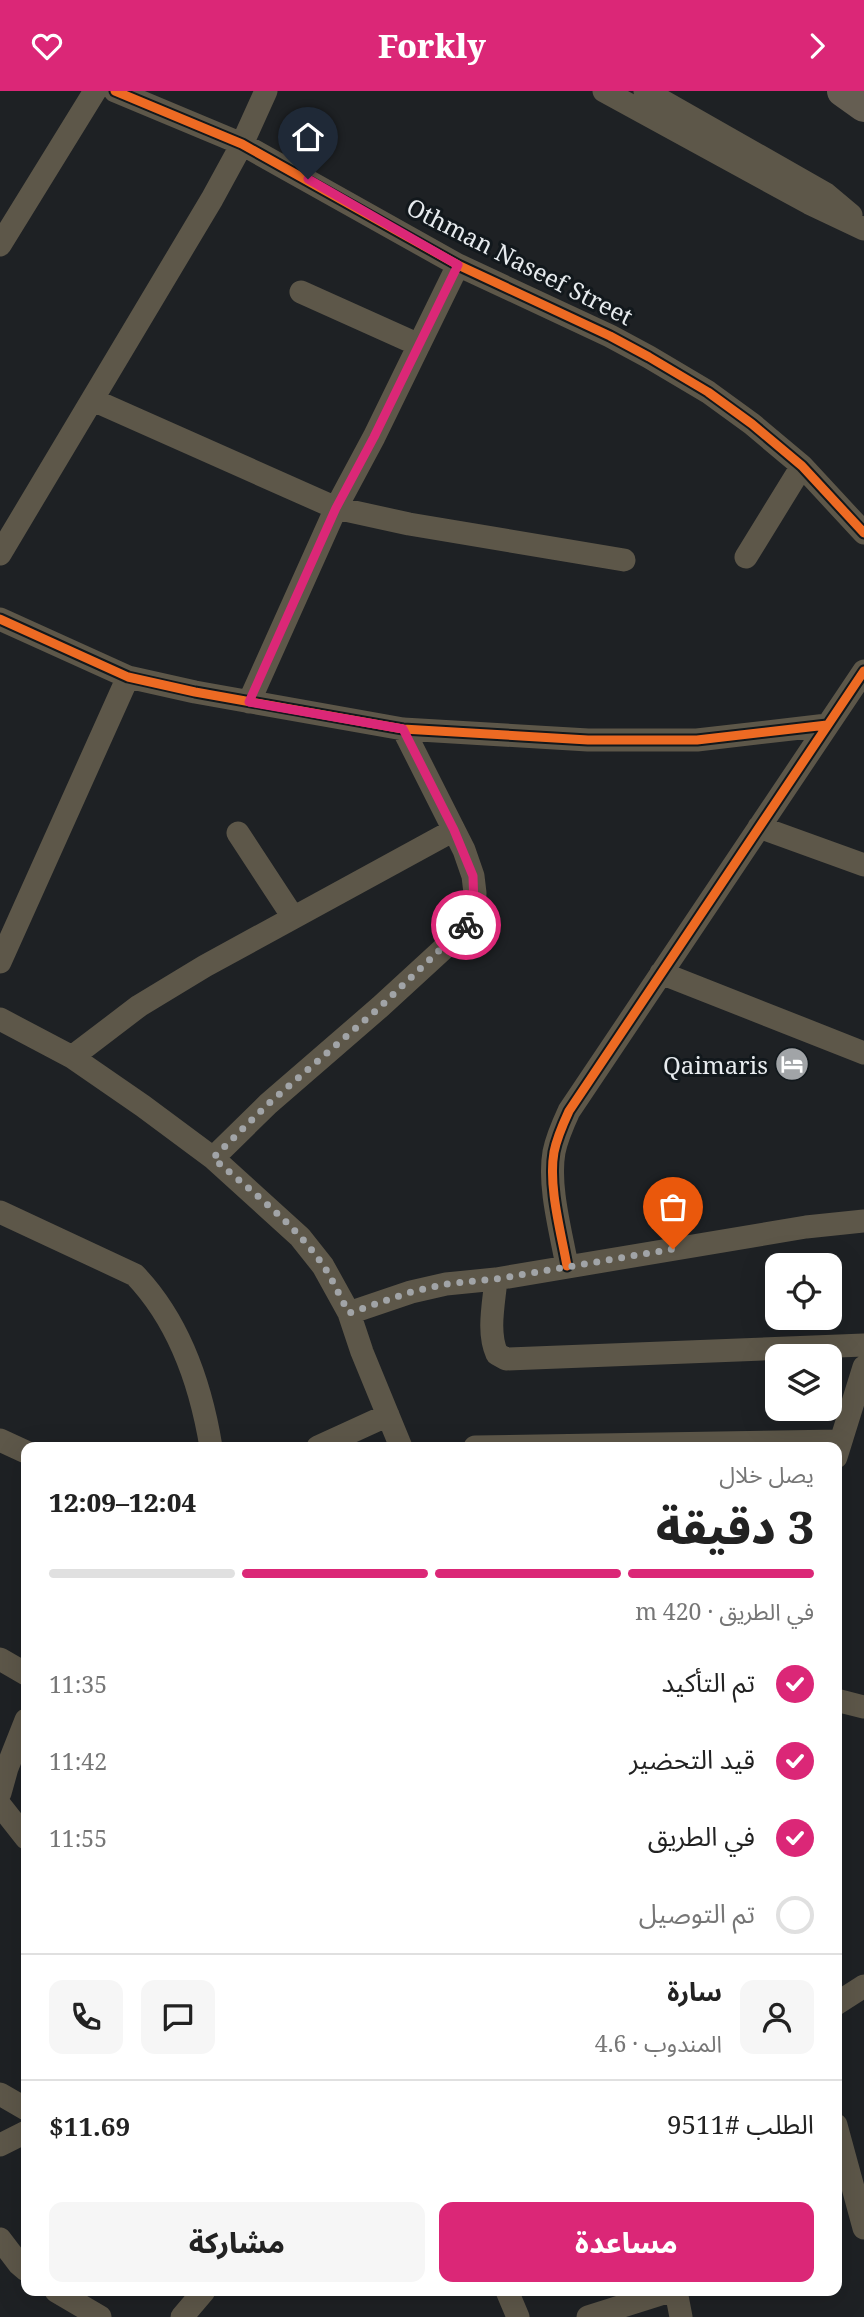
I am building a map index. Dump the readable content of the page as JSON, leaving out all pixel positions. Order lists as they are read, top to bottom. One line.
{"streets":{"street":["Othman Naseef Street"]},"places":{"hotel":["Qaimaris"]},"page":{"header":"Forkly","heading":["3 دقيقة","يصل خلال","12:04–12:09"],"panel":["سارة","المندوب · 4.6","الطلب #9511","$11.69"],"bar":"في الطريق · 420 m","list":[["تم التأكيد","11:35"],["قيد التحضير","11:42"],["في الطريق","11:55"],"تم التوصيل"],"buttons":["مساعدة","مشاركة"]}}
